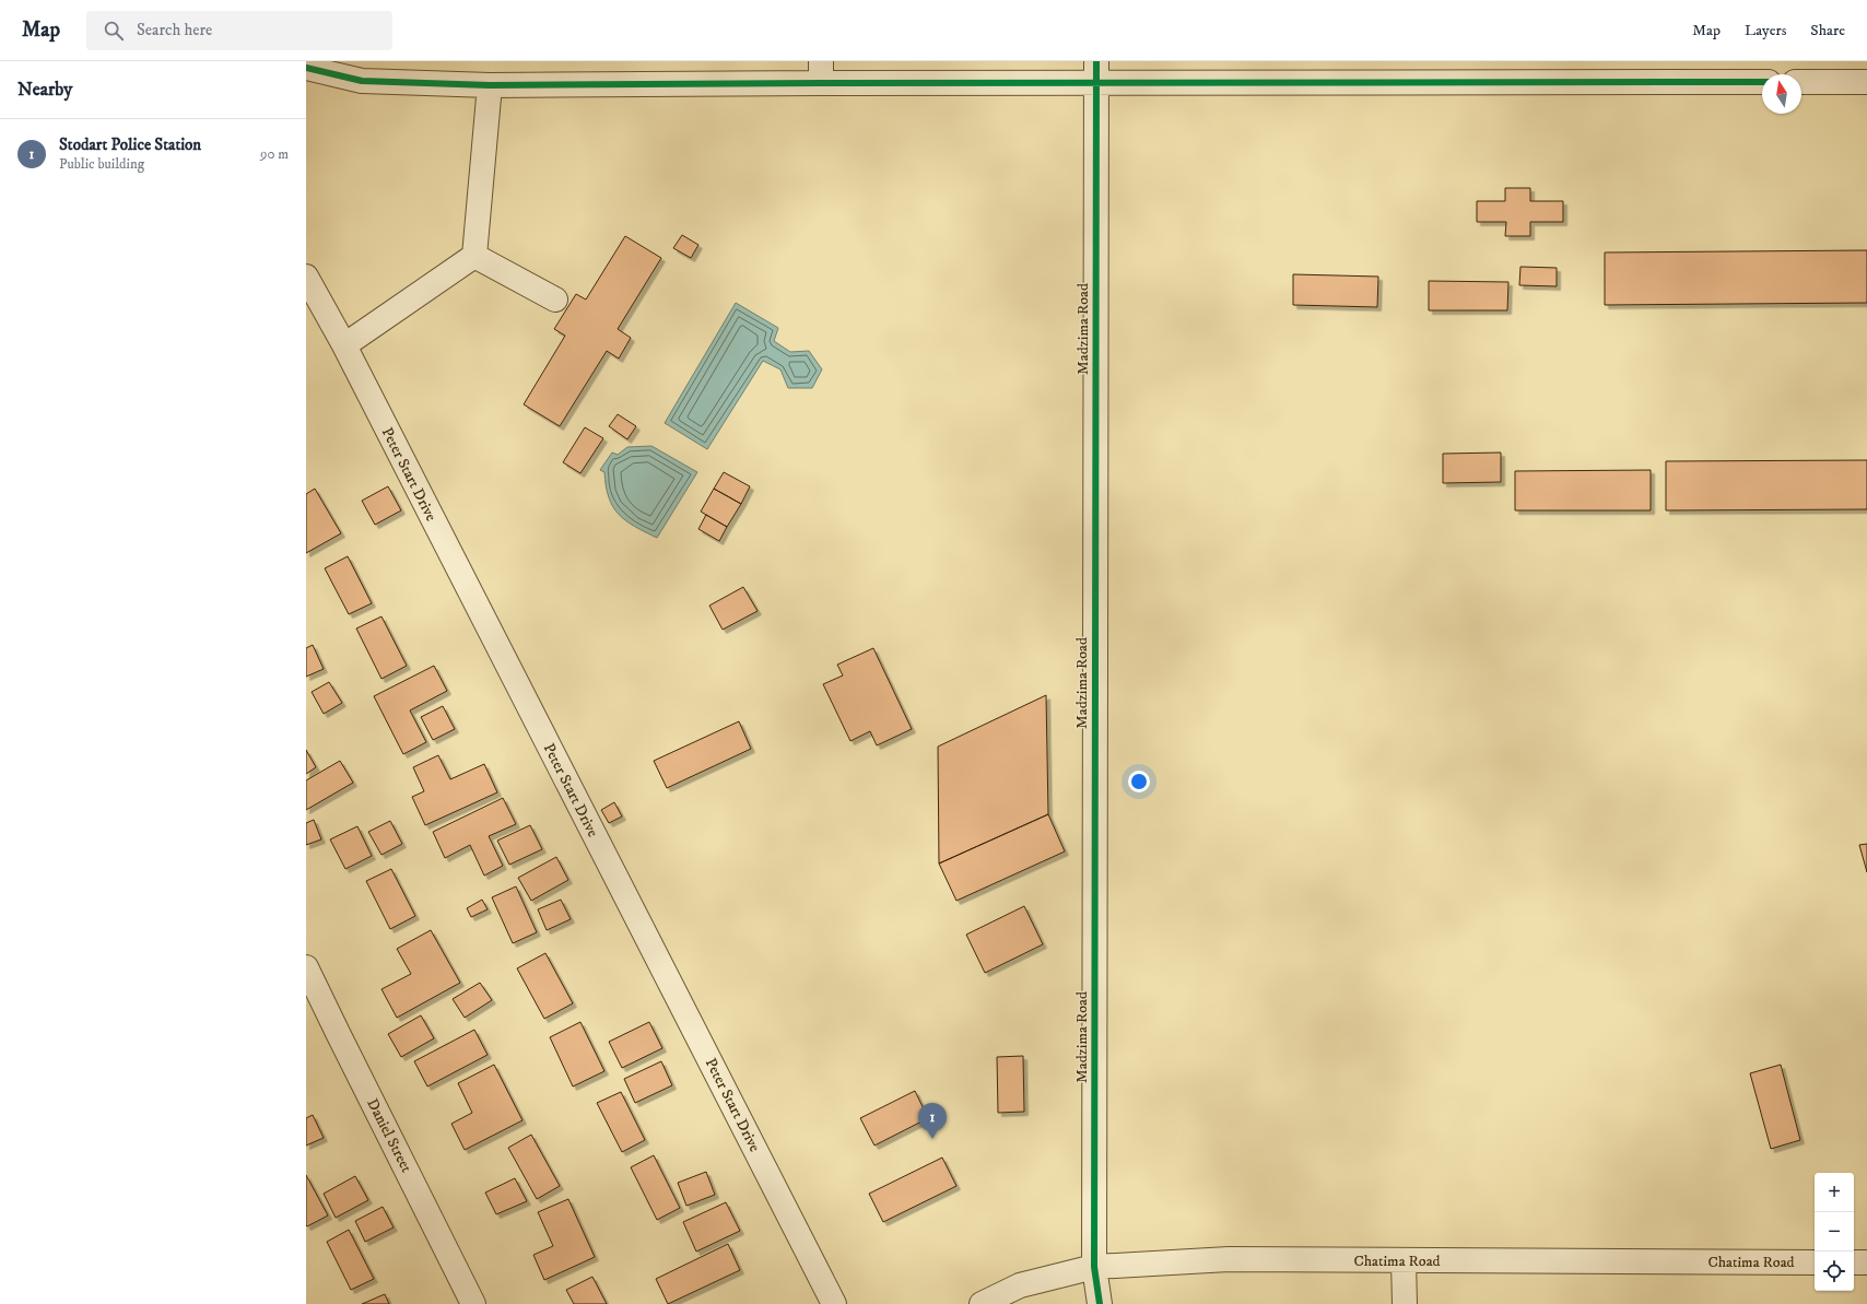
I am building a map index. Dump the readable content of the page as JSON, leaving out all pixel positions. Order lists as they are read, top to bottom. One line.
{"streets":{"street":["Madzima Road","Peter Start Drive","Daniel Street","Chatima Road"]},"crossings":[["Madzima Road","Chatima Road"]],"north":"top","page":{"header":"Map","search":"Search here","nav":["Map","Layers","Share"],"heading":"Nearby","list":[{"mark":"1","name":"Stodart Police Station","note":"Public building","value":"90 m"}],"pins":"1","map_buttons":["+","−"]}}
